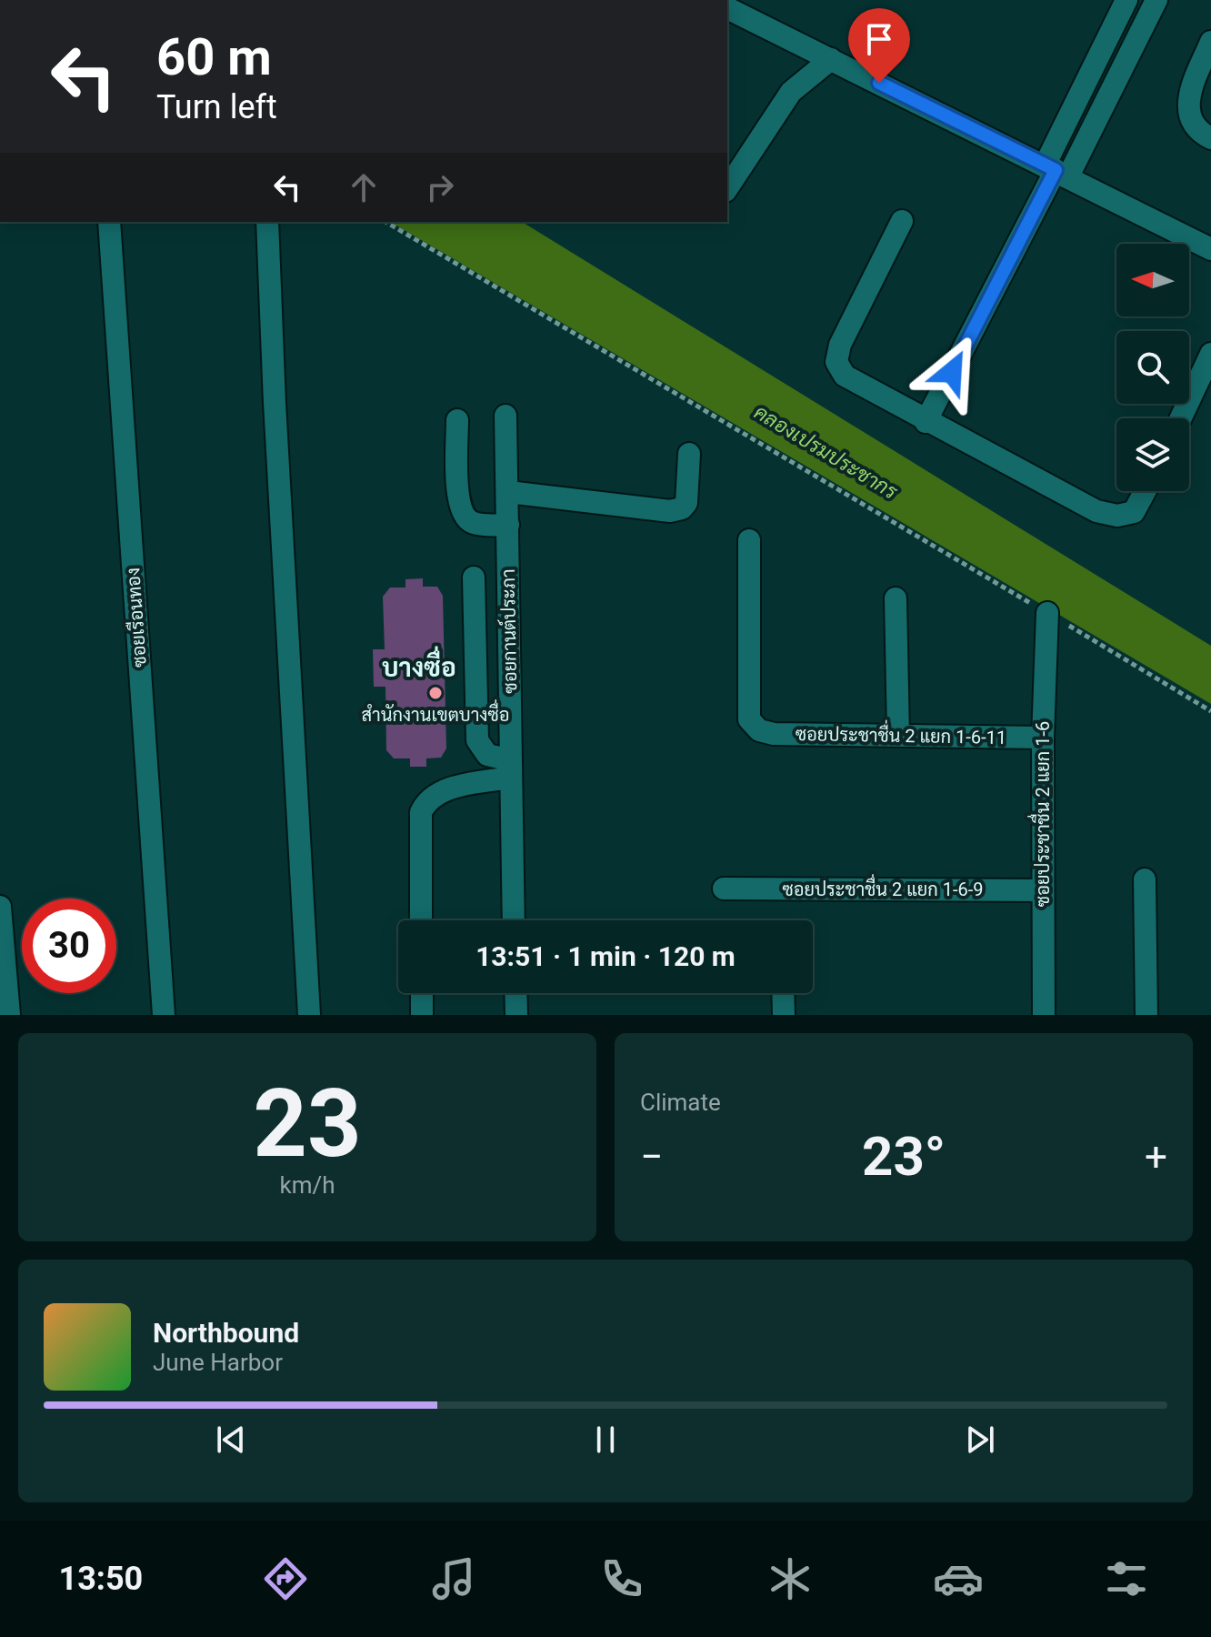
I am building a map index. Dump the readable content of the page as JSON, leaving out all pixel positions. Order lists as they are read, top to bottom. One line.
{"streets":{"street":["ซอยเรือนทอง","ซอยกานต์ประภา","ซอยประชาชื่น 2 แยก 1-6-11","ซอยประชาชื่น 2 แยก 1-6","ซอยประชาชื่น 2 แยก 1-6-9"]},"crossings":[["ซอยประชาชื่น 2 แยก 1-6-11","ซอยประชาชื่น 2 แยก 1-6"],["ซอยประชาชื่น 2 แยก 1-6","ซอยประชาชื่น 2 แยก 1-6-9"]],"districts":["บางซื่อ"],"water":["คลองเปรมประชากร"],"places":["สำนักงานเขตบางซื่อ"],"north":"left","page":{"turn":["60 m","Turn left"],"limit":"30","trip":"13:51 · 1 min · 120 m","tile":[["23","km/h"],"Climate"],"heat":["−","23°","+"],"song":["Northbound","June Harbor"],"tabs":"13:50"}}
